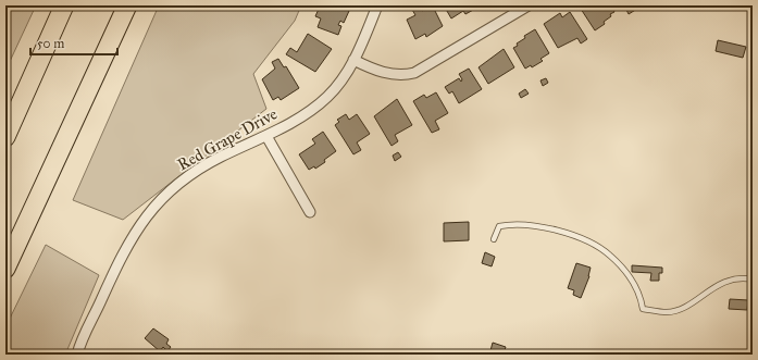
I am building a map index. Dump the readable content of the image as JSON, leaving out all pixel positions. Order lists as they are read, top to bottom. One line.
{"streets":{"street":["Red Grape Drive"]},"scale_bar":"50 m"}
